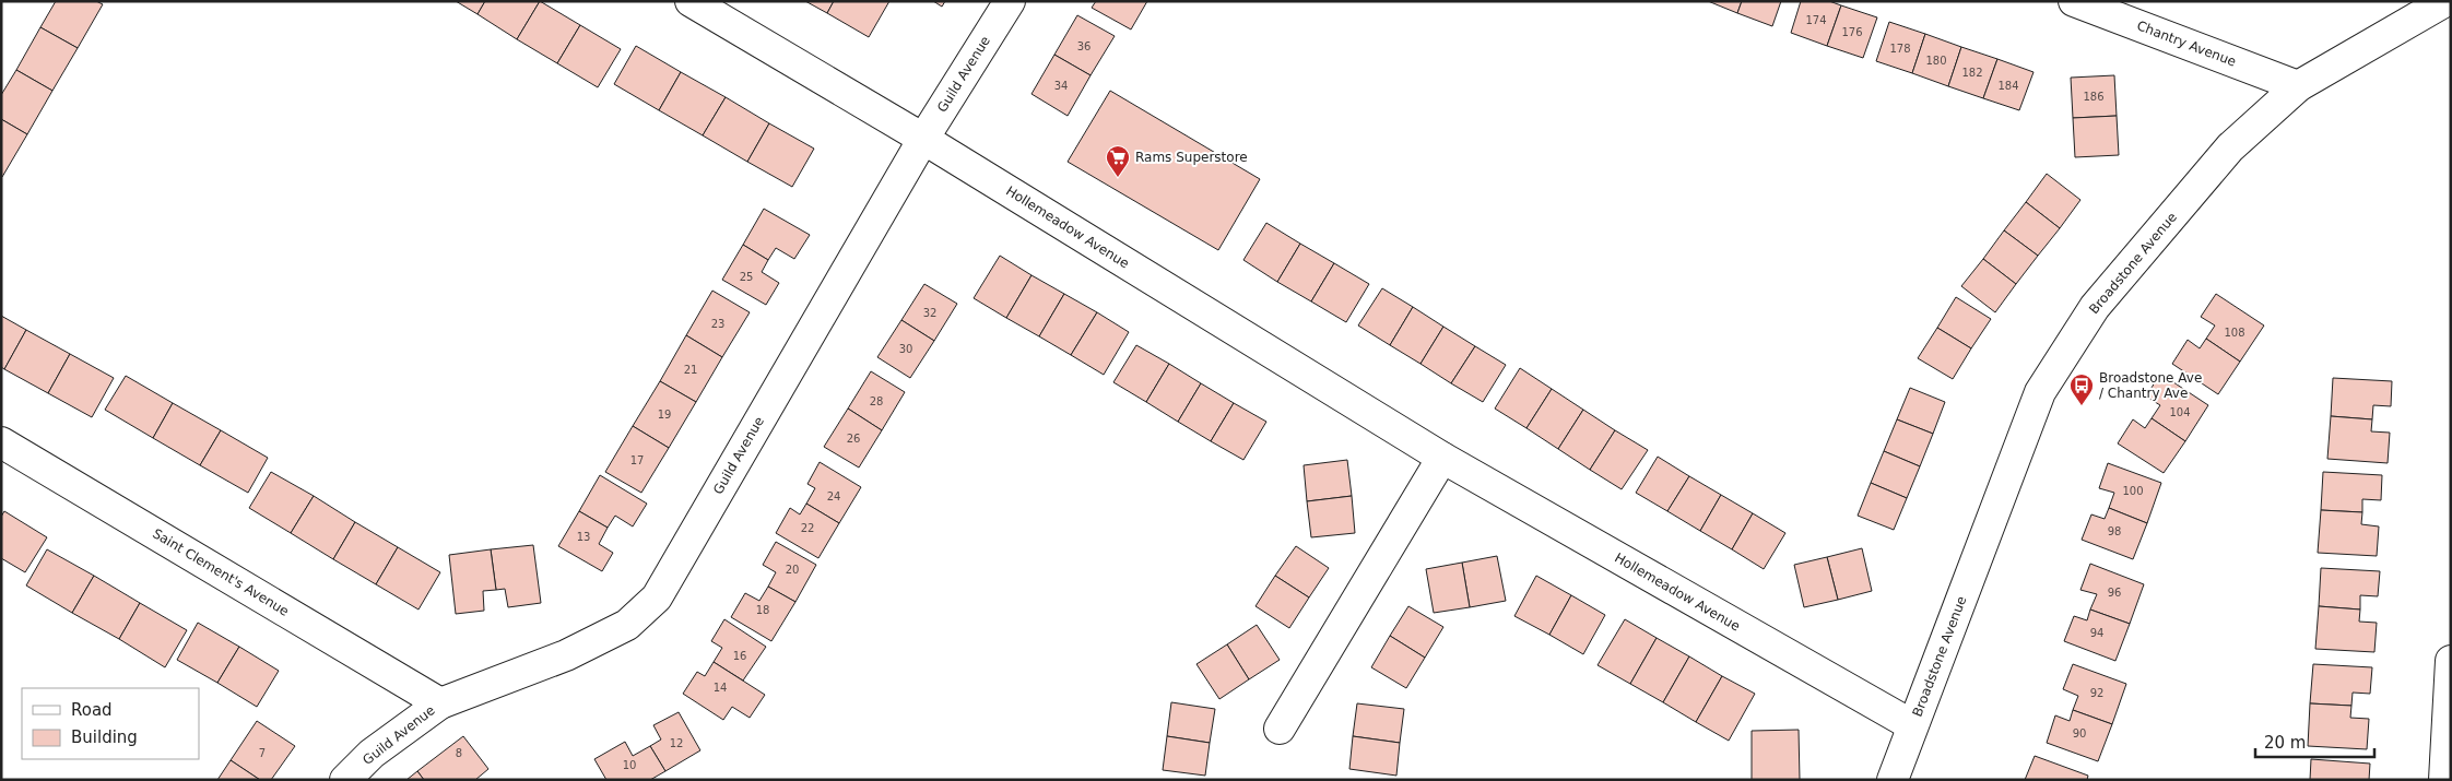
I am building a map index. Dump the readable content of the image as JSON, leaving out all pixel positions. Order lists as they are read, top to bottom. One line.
{"streets":{"street":["Chantry Avenue","Guild Avenue","Hollemeadow Avenue","Broadstone Avenue","Saint Clement's Avenue"]},"crossings":[["Chantry Avenue","Broadstone Avenue"],["Guild Avenue","Hollemeadow Avenue"],["Guild Avenue","Saint Clement's Avenue"],["Hollemeadow Avenue","Broadstone Avenue"]],"places":{"supermarket":["Rams Superstore"],"bus stop":["Broadstone Ave / Chantry Ave"]},"house_numbers":["174","176","36","178","180","182","34","184","186","25","32","23","108","30","21","28","104","19","26","17","100","24","22","98","13","20","96","18","94","16","14","92","90","12","7","8","10"],"legend":["Road","Building"],"scale_bar":"20 m"}
